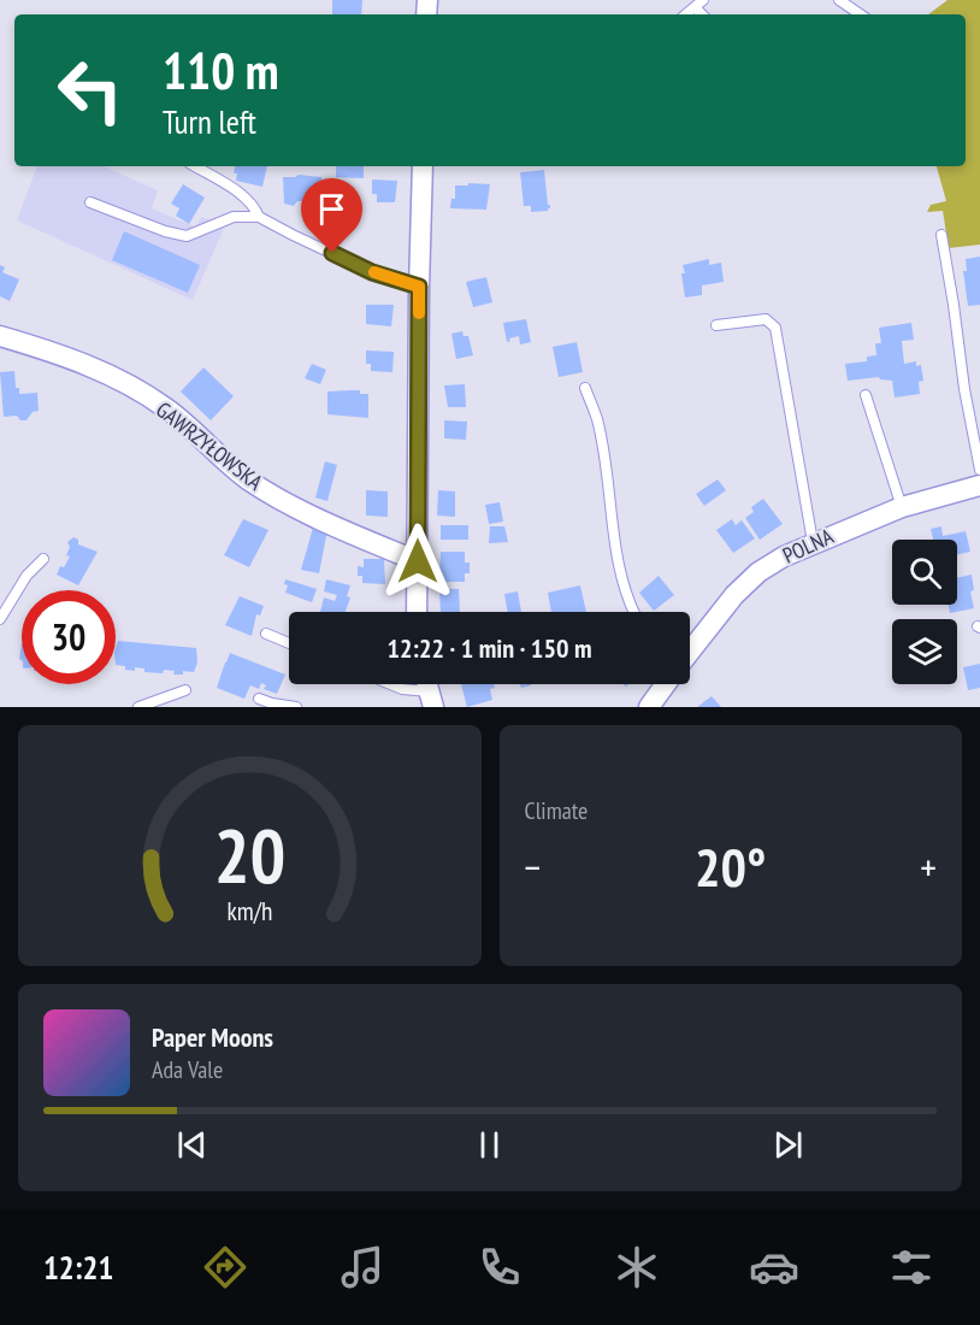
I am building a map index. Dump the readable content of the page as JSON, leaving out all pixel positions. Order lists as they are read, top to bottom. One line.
{"streets":{"street":["GAWRZYŁOWSKA","POLNA"]},"page":{"turn":["110 m","Turn left"],"limit":"30","trip":"12:22 · 1 min · 150 m","tile":"Climate","heat":["−","20°","+"],"song":["Paper Moons","Ada Vale"],"tabs":"12:21","gauge":["20","km/h"]}}
